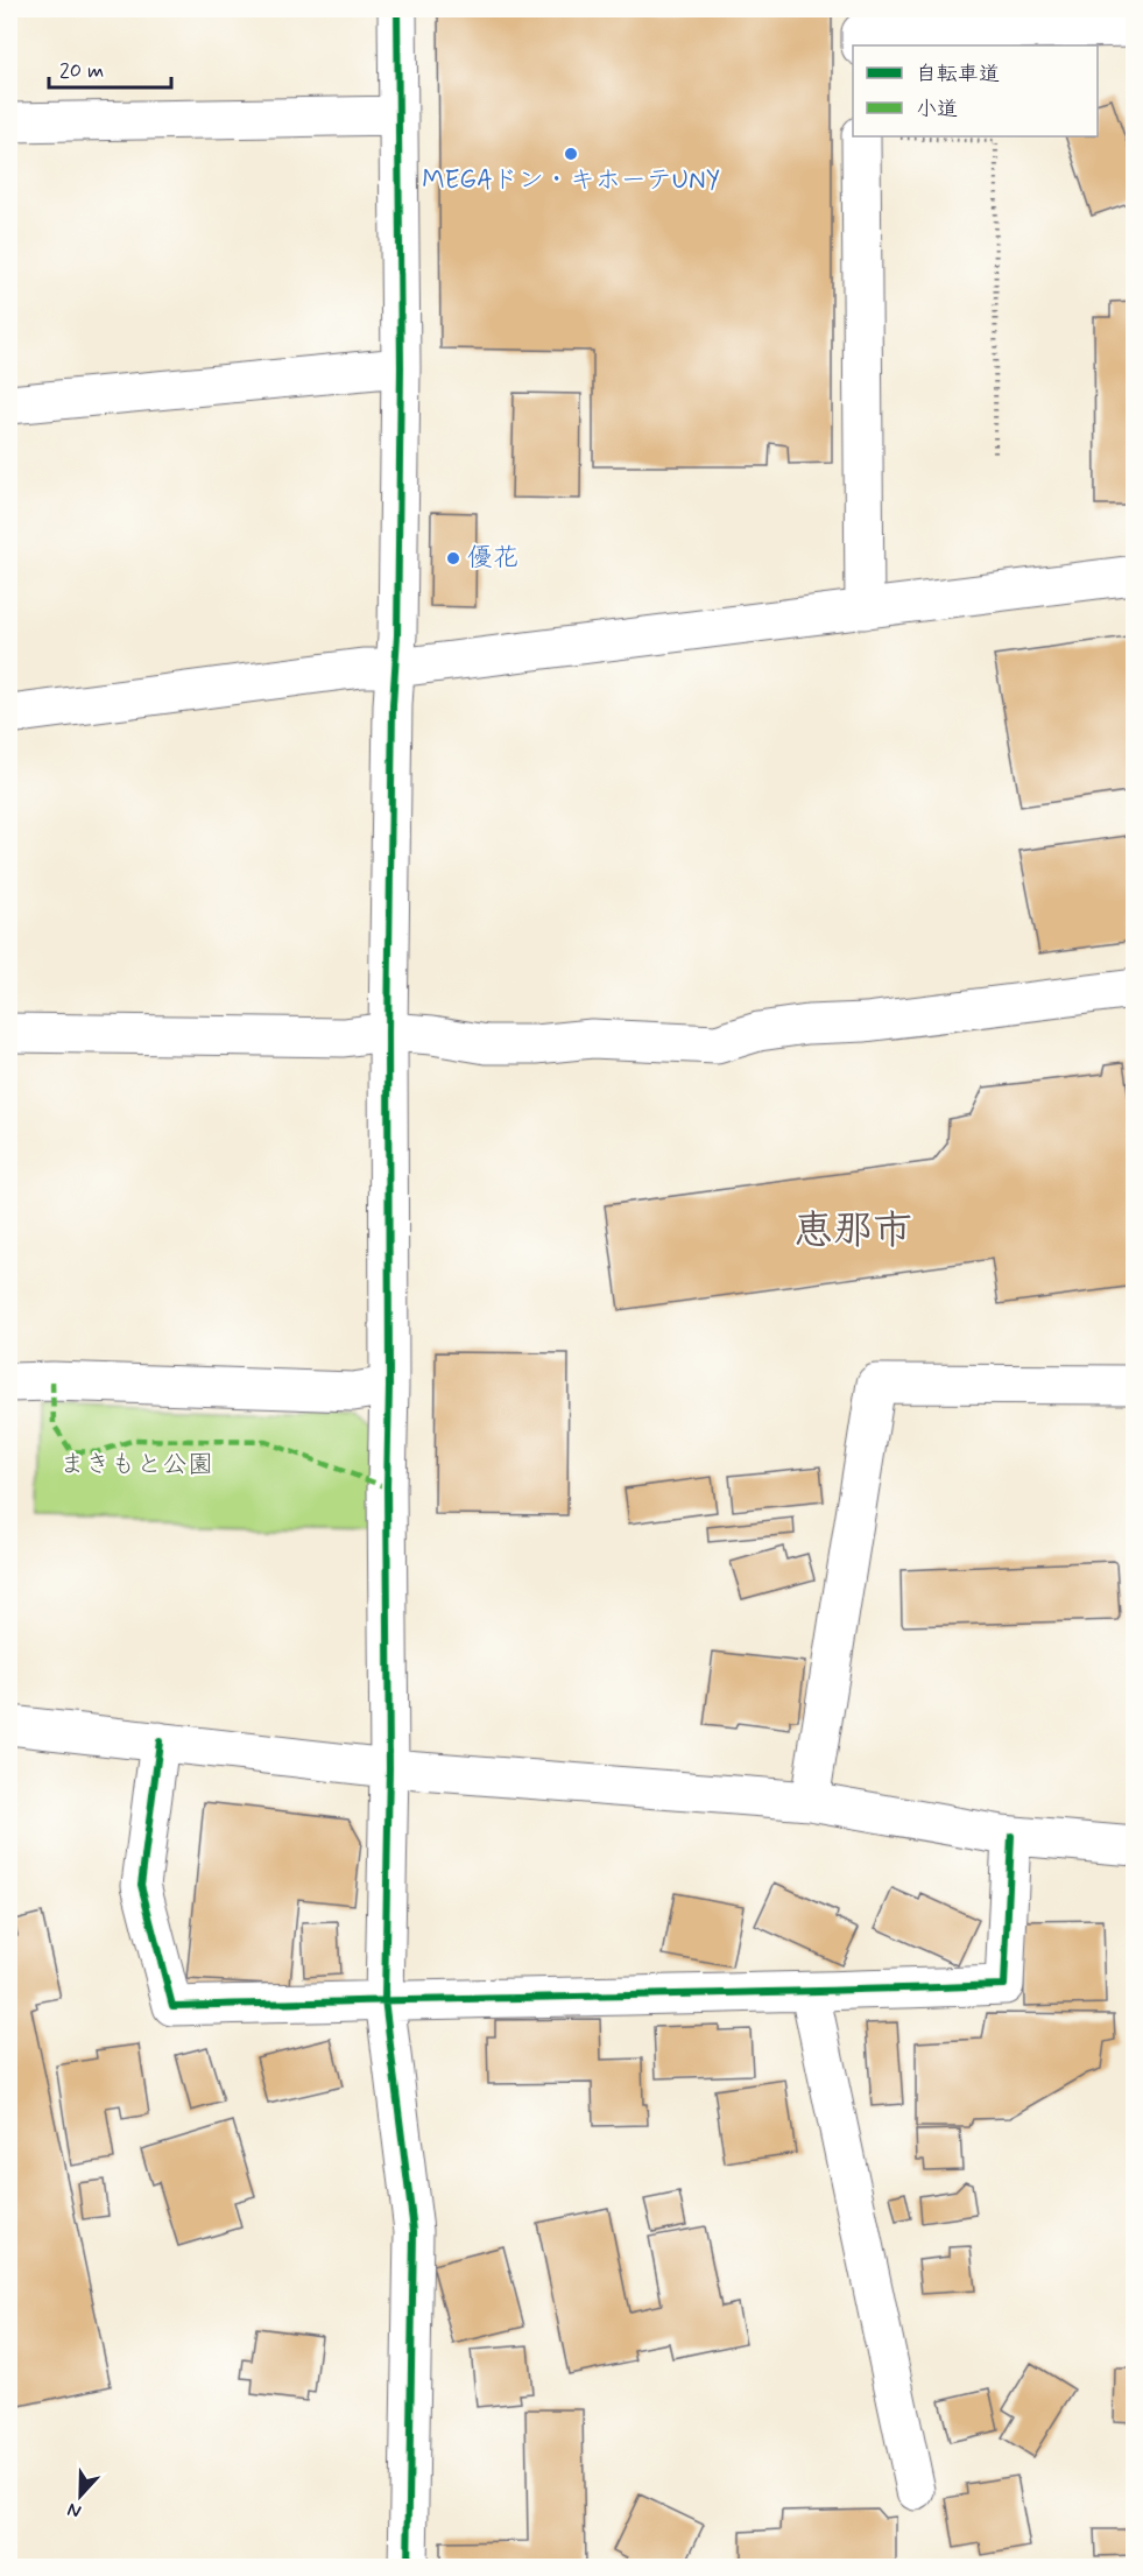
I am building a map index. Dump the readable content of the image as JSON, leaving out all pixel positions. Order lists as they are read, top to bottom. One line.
{"districts":["恵那市"],"parks":["まきもと公園"],"places":["MEGAドン・キホーテUNY","優花"],"legend":["自転車道","小道"],"scale_bar":"20 m","north":"bottom"}
